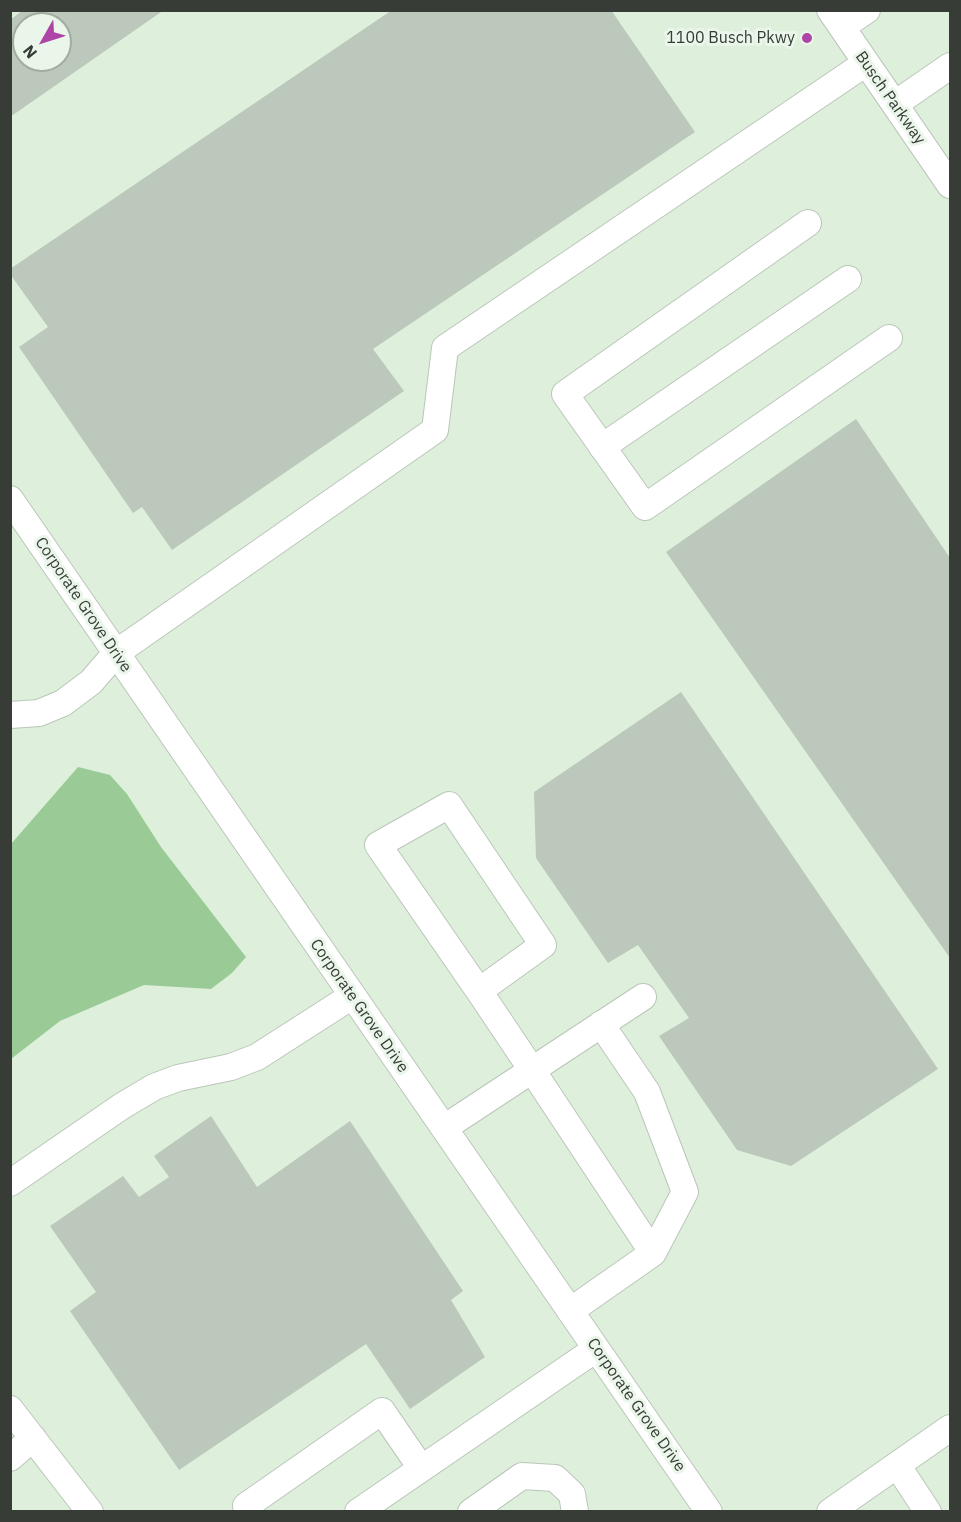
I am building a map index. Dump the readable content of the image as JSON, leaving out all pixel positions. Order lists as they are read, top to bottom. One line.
{"streets":{"street":["Busch Parkway","Corporate Grove Drive"]},"places":["1100 Busch Pkwy"],"north":"bottom left"}
